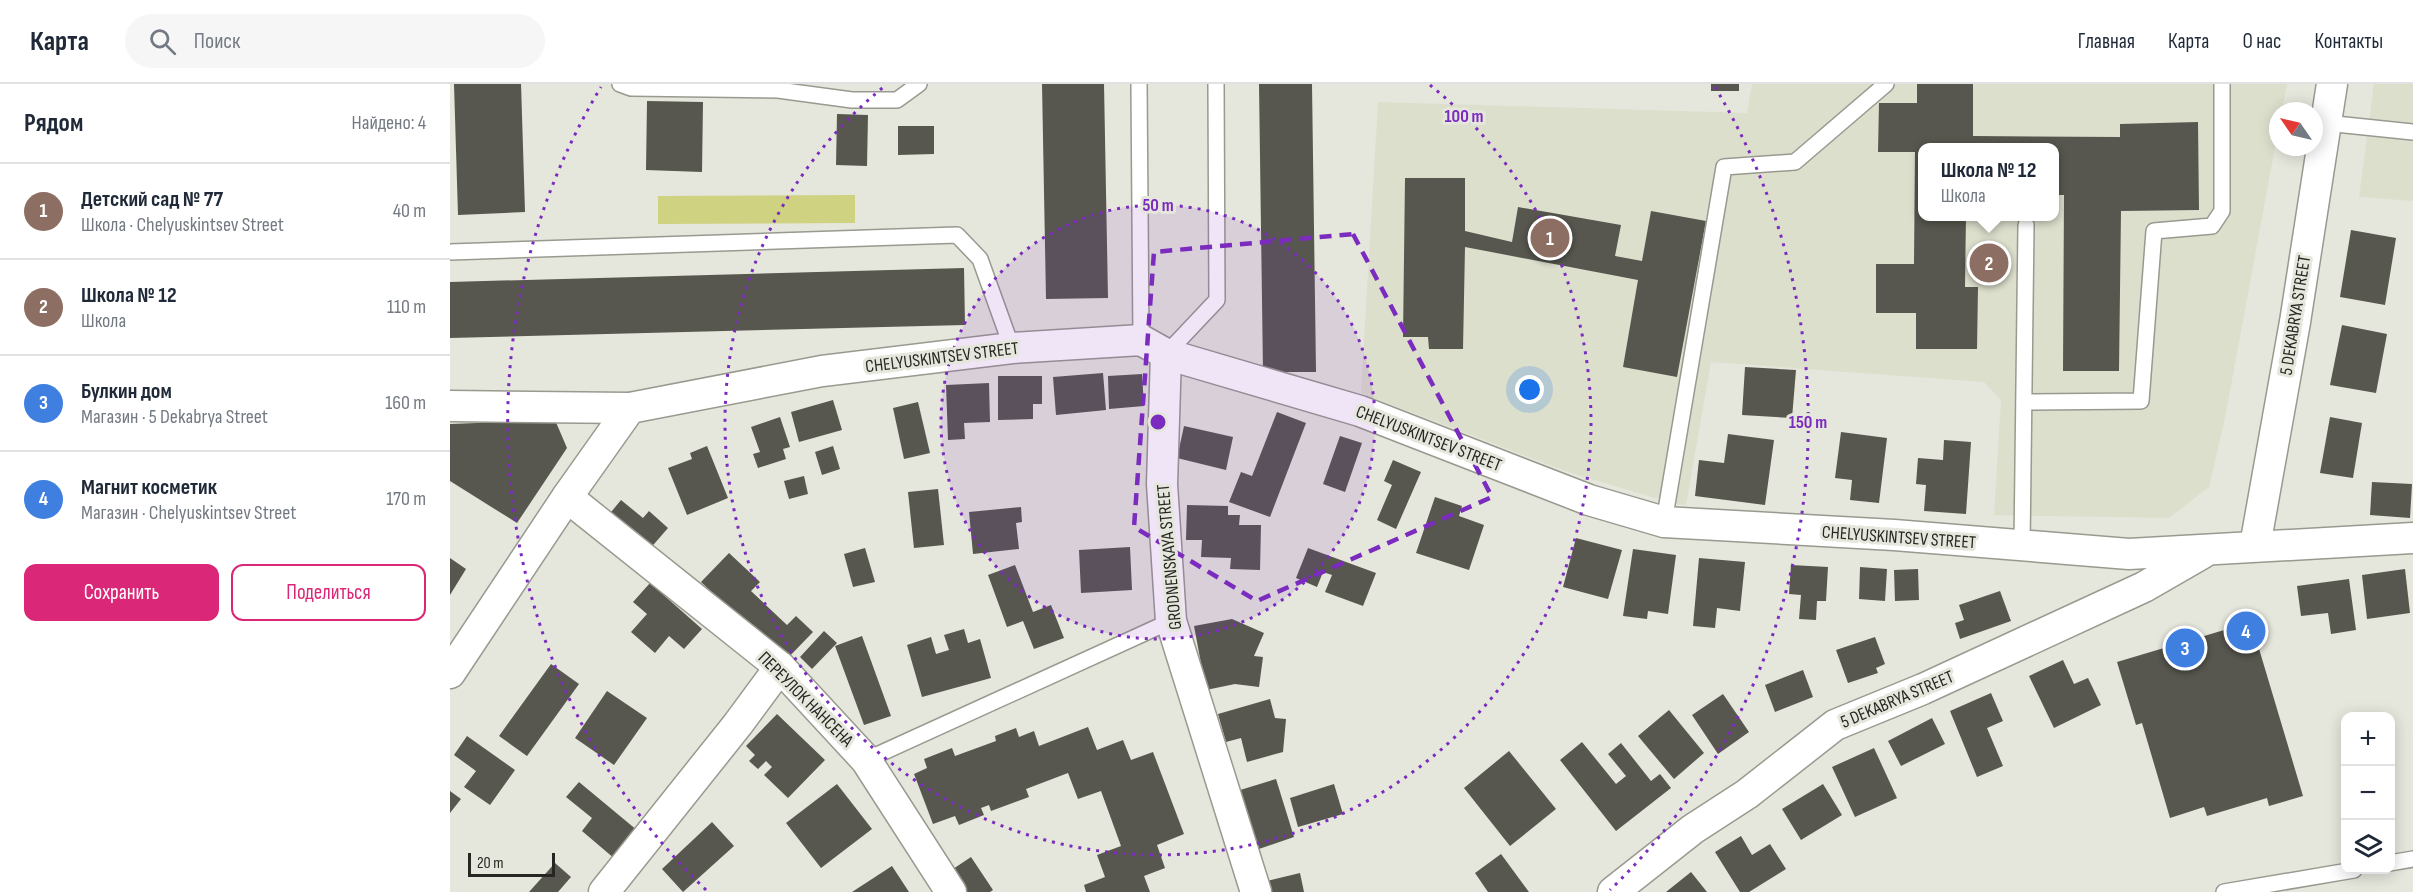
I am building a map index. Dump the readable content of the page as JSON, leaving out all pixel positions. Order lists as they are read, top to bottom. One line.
{"streets":{"street":["5 DEKABRYA STREET","CHELYUSKINTSEV STREET","GRODNENSKAYA STREET","ПЕРЕУЛОК НАНСЕНА"]},"crossings":[["5 DEKABRYA STREET","CHELYUSKINTSEV STREET"],["CHELYUSKINTSEV STREET","GRODNENSKAYA STREET"]],"scale_bar":"20 m","north":"top left","page":{"header":"Карта","search":"Поиск","nav":["Главная","Карта","О нас","Контакты"],"heading":["Рядом","Найдено: 4"],"popup":["Школа № 12","Школа"],"list":[{"mark":"1","name":"Детский сад № 77","note":"Школа · Chelyuskintsev Street","value":"40 m"},{"mark":"2","name":"Школа № 12","note":"Школа","value":"110 m"},{"mark":"3","name":"Булкин дом","note":"Магазин · 5 Dekabrya Street","value":"160 m"},{"mark":"4","name":"Магнит косметик","note":"Магазин · Chelyuskintsev Street","value":"170 m"}],"pins":["1","2","4","3"],"buttons":["Сохранить","Поделиться"],"map_buttons":["+","−"],"scale":"20 m"},"rings":["100 m","50 m","150 m"]}
